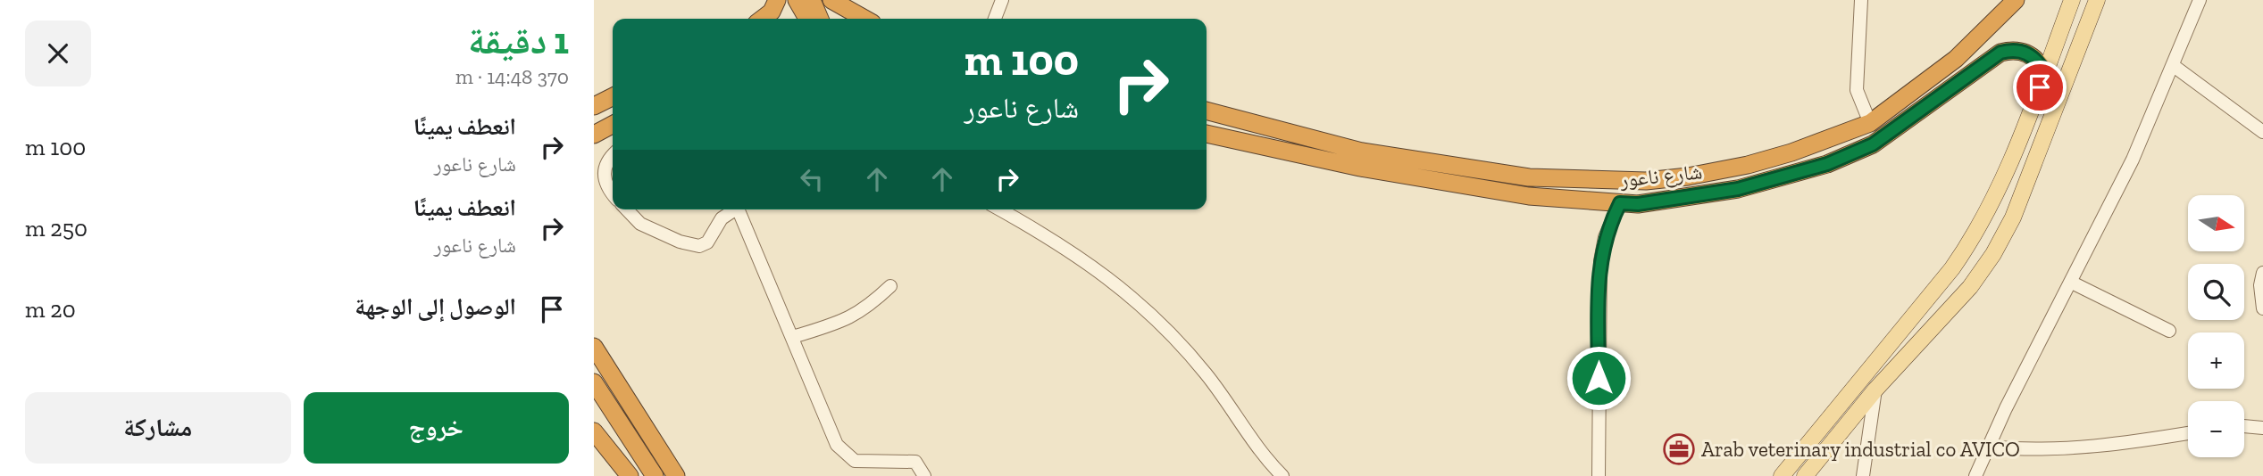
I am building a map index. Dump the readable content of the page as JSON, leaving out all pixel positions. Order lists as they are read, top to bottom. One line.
{"streets":{"highway":["شارع ناعور"]},"places":{"office":["Arab veterinary industrial co AVICO"]},"north":"right","page":{"heading":["1 دقيقة","370 m · 14:48"],"turn":["100 m","شارع ناعور"],"list":[{"name":"انعطف يمينًا","note":"شارع ناعور","value":"100 m"},{"name":"انعطف يمينًا","note":"شارع ناعور","value":"250 m"},{"name":"الوصول إلى الوجهة","value":"20 m"}],"map_buttons":["+","−"],"buttons":["خروج","مشاركة"]}}
